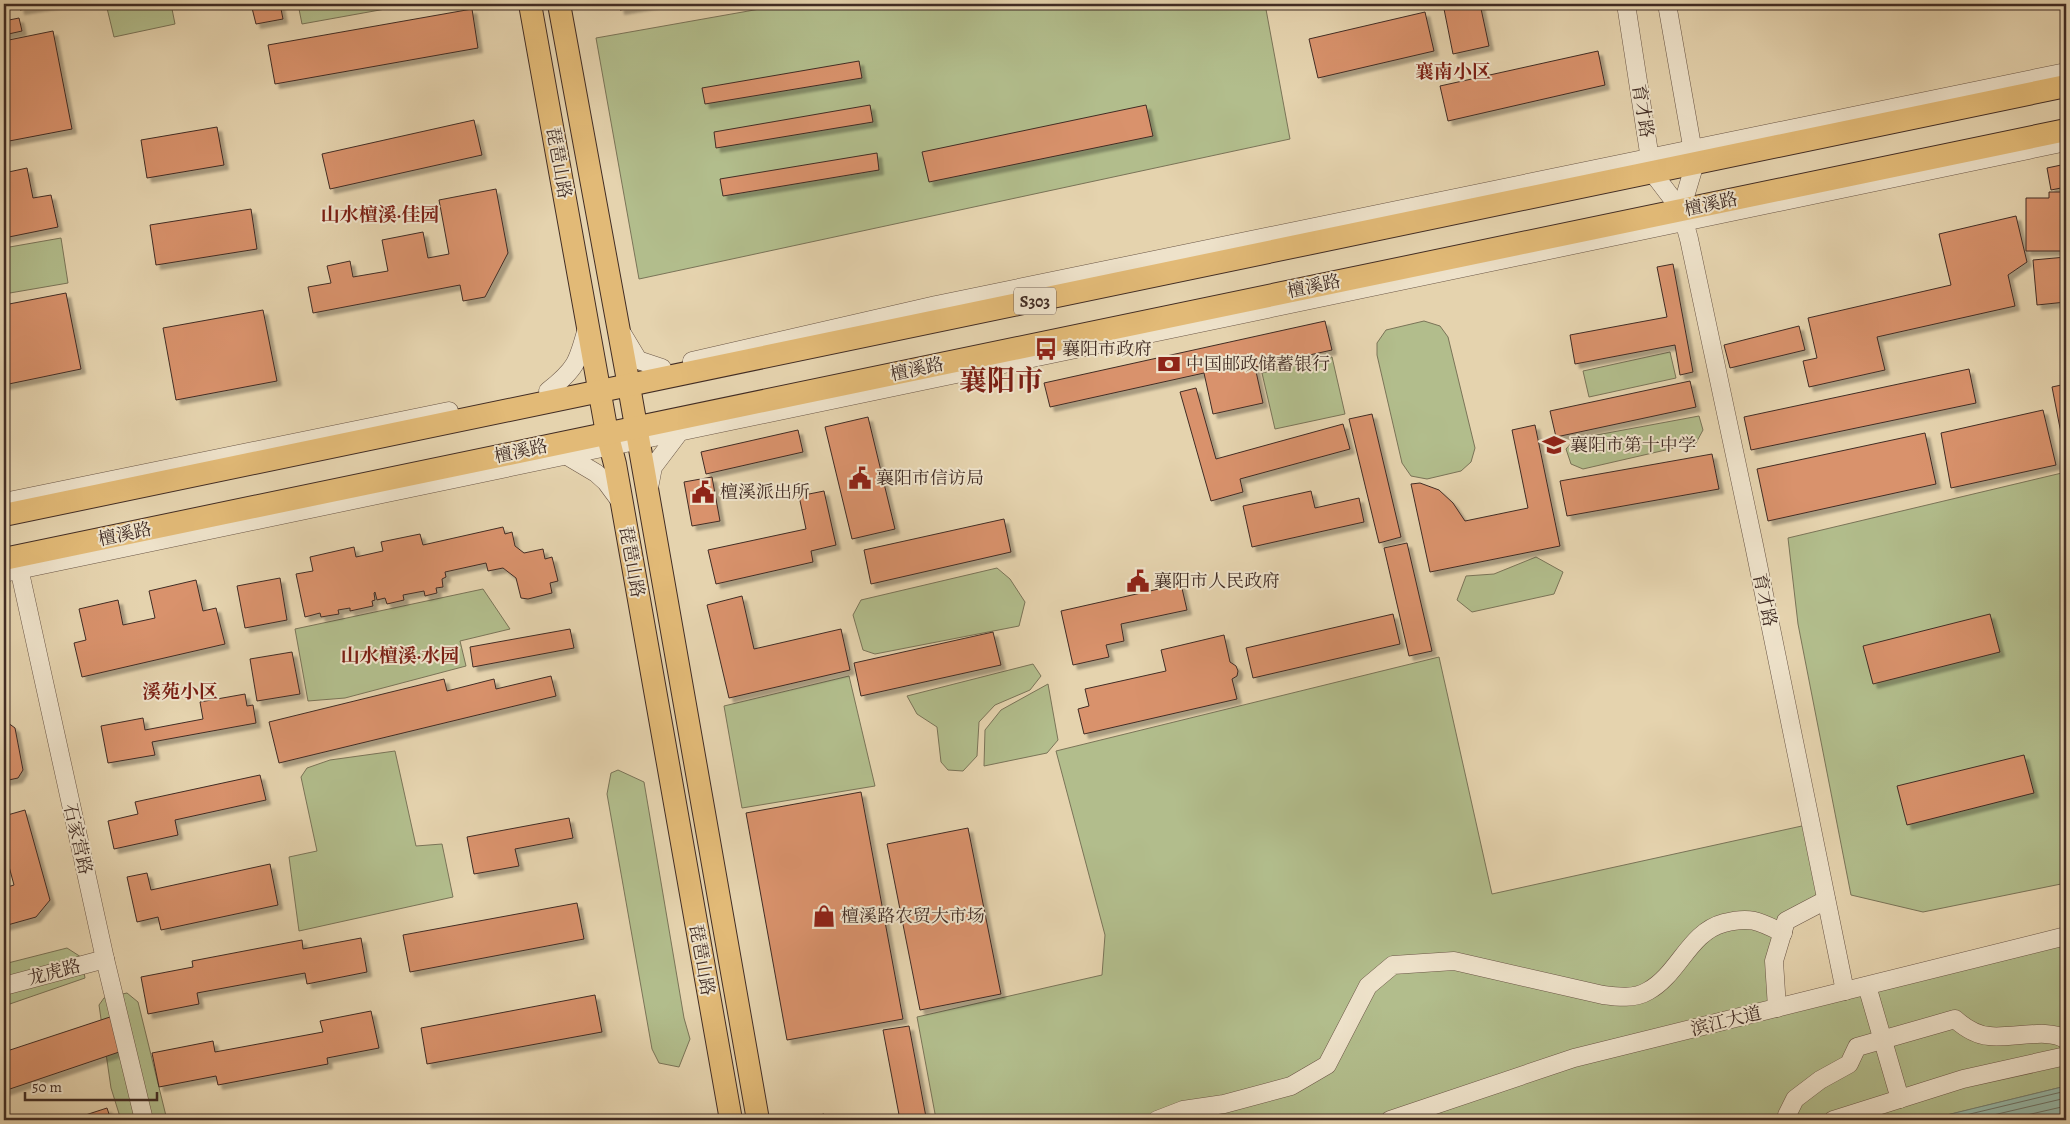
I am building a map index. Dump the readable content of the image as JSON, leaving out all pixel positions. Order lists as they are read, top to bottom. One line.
{"streets":{"main road":["琵琶山路","檀溪路","S303"],"street":["育才路","石家营路","龙虎路","滨江大道"]},"crossings":[["育才路","檀溪路"],["育才路","S303"],["育才路","滨江大道"],["琵琶山路","檀溪路"],["琵琶山路","S303"],["檀溪路","石家营路"],["石家营路","龙虎路"]],"districts":["襄南小区","山水檀溪·佳园","襄阳市","山水檀溪·水园","溪苑小区"],"places":{"bus stop":["襄阳市政府"],"bank":["中国邮政储蓄银行"],"school or university":["襄阳市第十中学"],"public building":["襄阳市信访局","檀溪派出所","襄阳市人民政府"],"shop":["檀溪路农贸大市场"]},"scale_bar":"50 m"}
